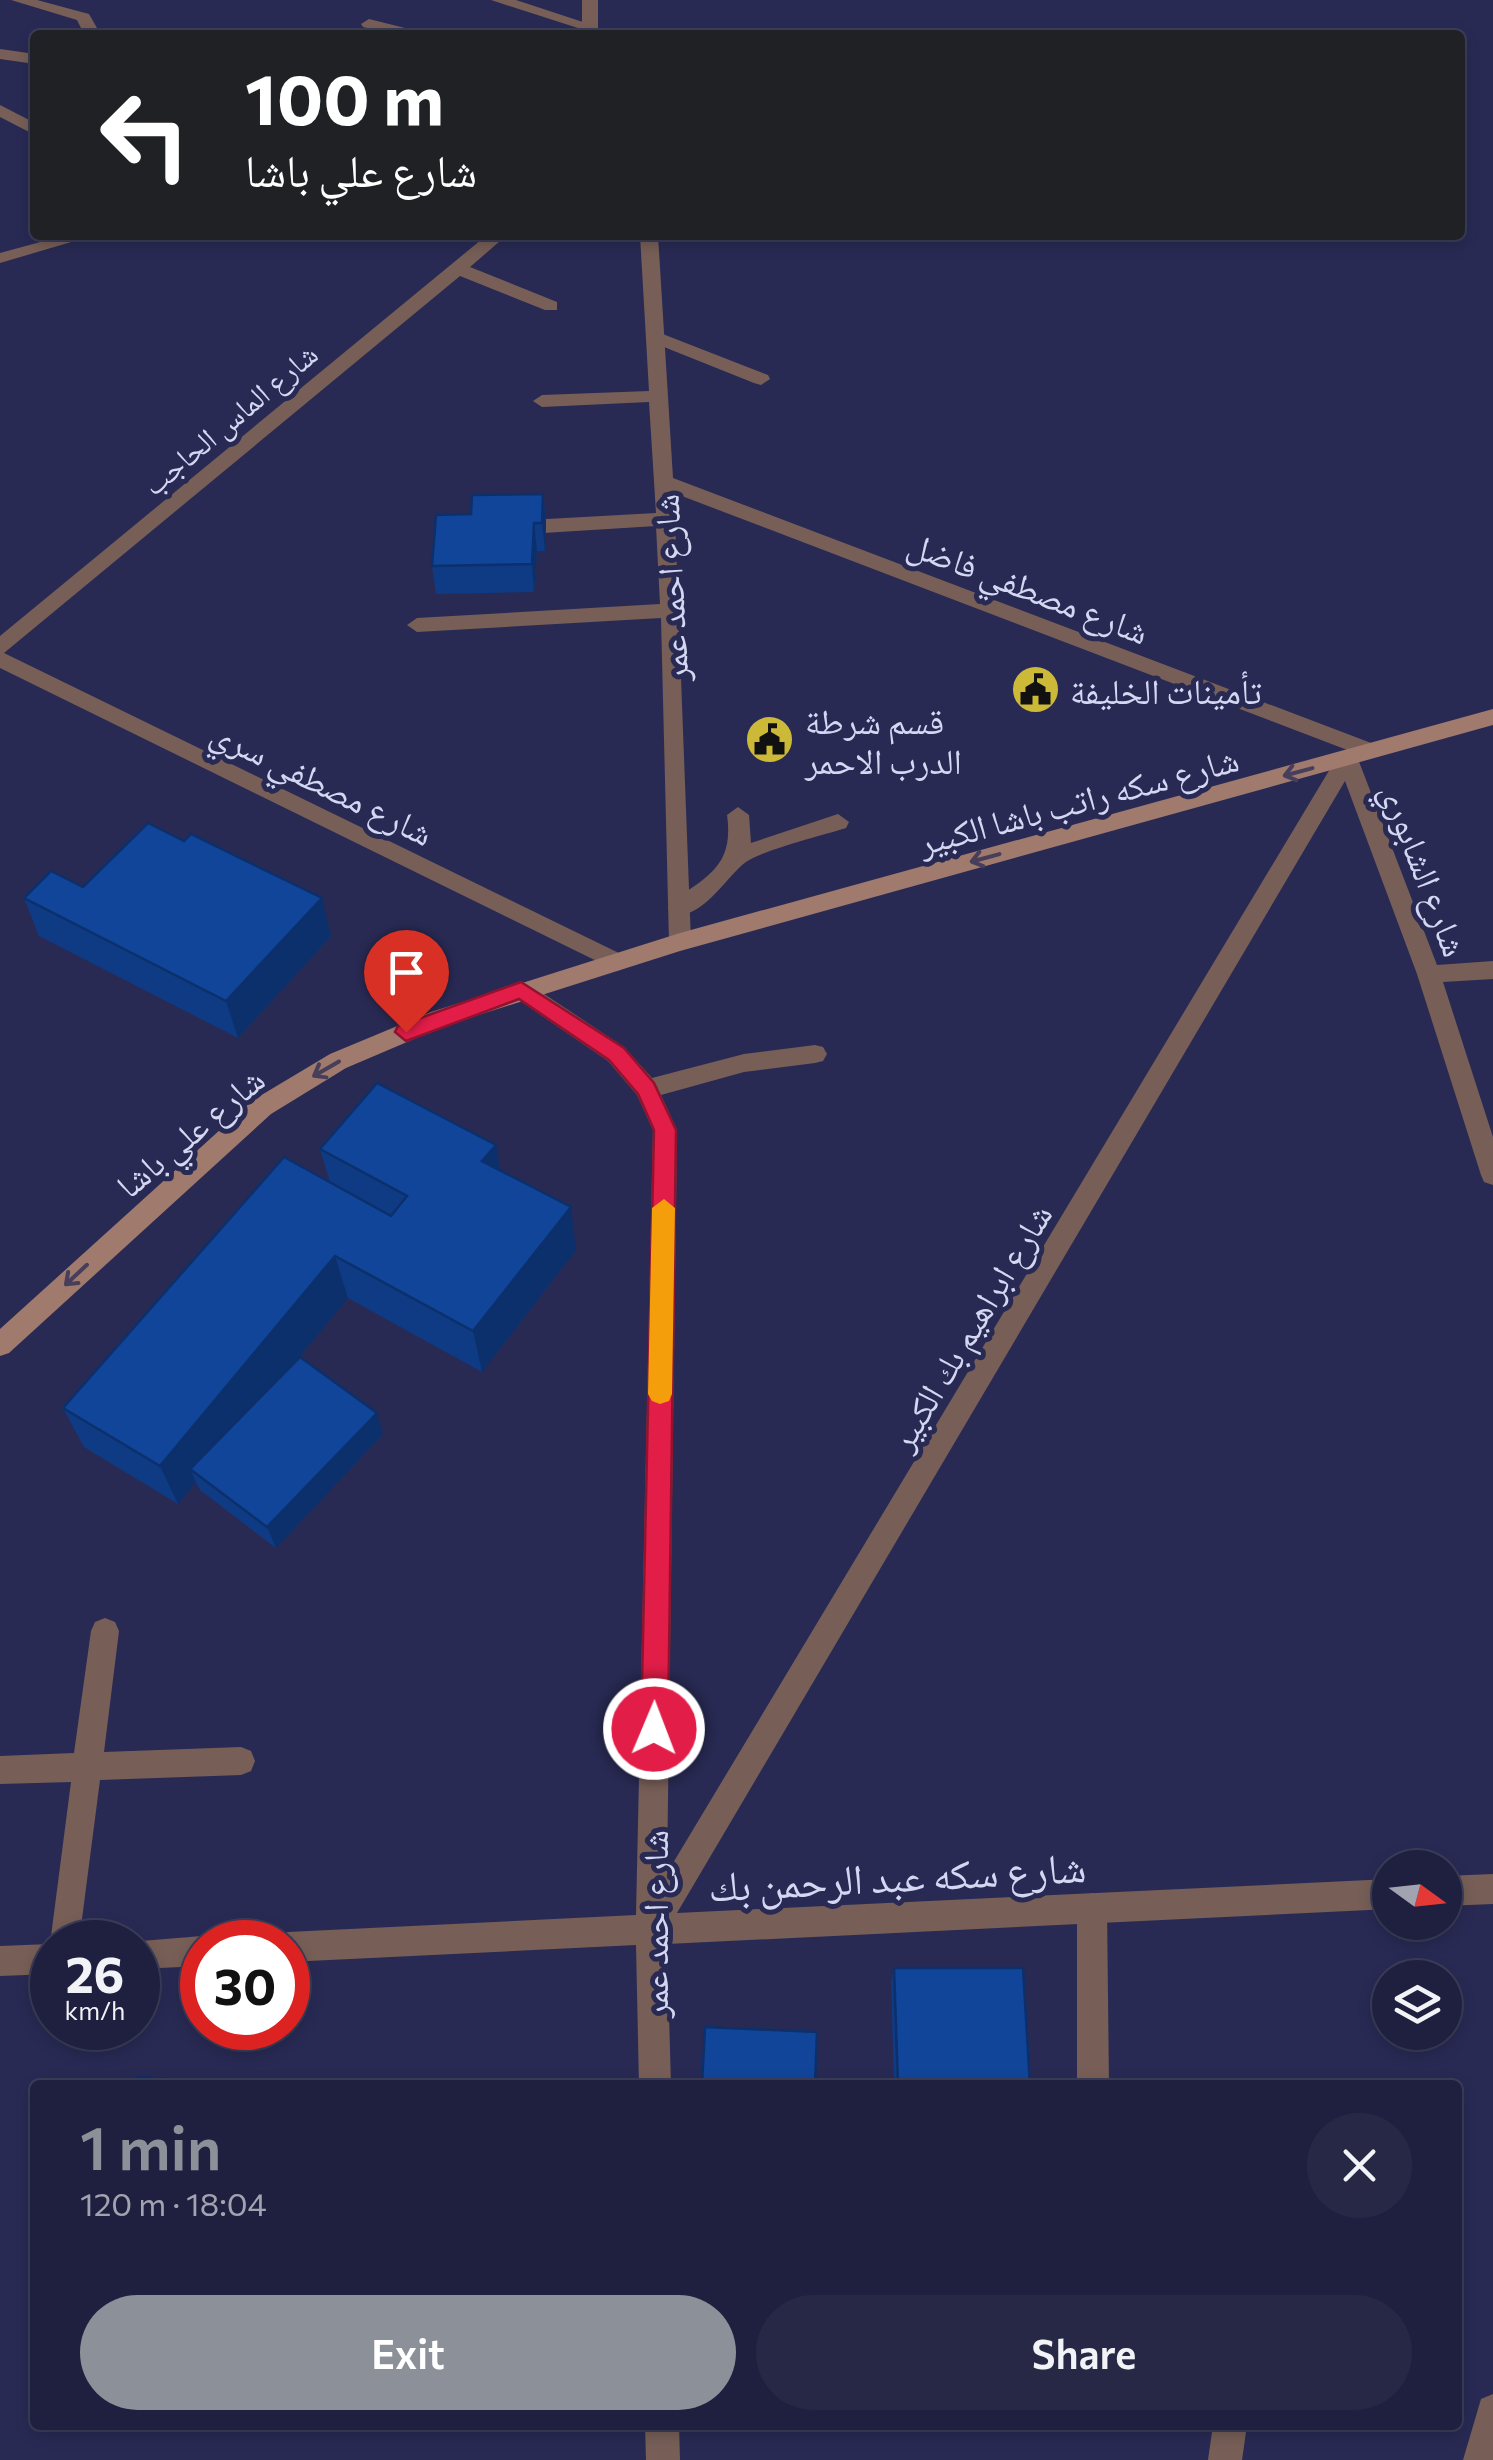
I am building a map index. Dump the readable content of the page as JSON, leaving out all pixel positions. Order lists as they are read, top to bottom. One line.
{"streets":{"main road":["شارع سكه راتب باشا الكبير","شارع علي باشا"],"street":["شارع الماس الحاجب","شارع مصطفي فاضل","شارع احمد عمر","شارع مصطفي سري","شارع الشابوري","شارع ابراهيم بك الكبير","شارع سكه عبد الرحمن بك"]},"crossings":[["شارع مصطفي فاضل","شارع احمد عمر"],["شارع مصطفي فاضل","شارع سكه راتب باشا الكبير"],["شارع مصطفي فاضل","شارع الشابوري"],["شارع مصطفي فاضل","شارع ابراهيم بك الكبير"],["شارع احمد عمر","شارع سكه راتب باشا الكبير"],["شارع احمد عمر","شارع علي باشا"],["شارع احمد عمر","شارع ابراهيم بك الكبير"],["شارع احمد عمر","شارع سكه عبد الرحمن بك"],["شارع مصطفي سري","شارع علي باشا"],["شارع سكه راتب باشا الكبير","شارع الشابوري"],["شارع سكه راتب باشا الكبير","شارع علي باشا"],["شارع سكه راتب باشا الكبير","شارع ابراهيم بك الكبير"],["شارع الشابوري","شارع ابراهيم بك الكبير"],["شارع ابراهيم بك الكبير","شارع سكه عبد الرحمن بك"]],"one_way":["شارع سكه راتب باشا الكبير","شارع علي باشا"],"places":{"public building":["تأمينات الخليفة","قسم شرطة الدرب الاحمر"]},"north":"right","page":{"turn":["100 m","شارع علي باشا"],"speed":"26 km/h","limit":"30","heading":["1 min","120 m · 18:04"],"buttons":["Exit","Share"]}}
